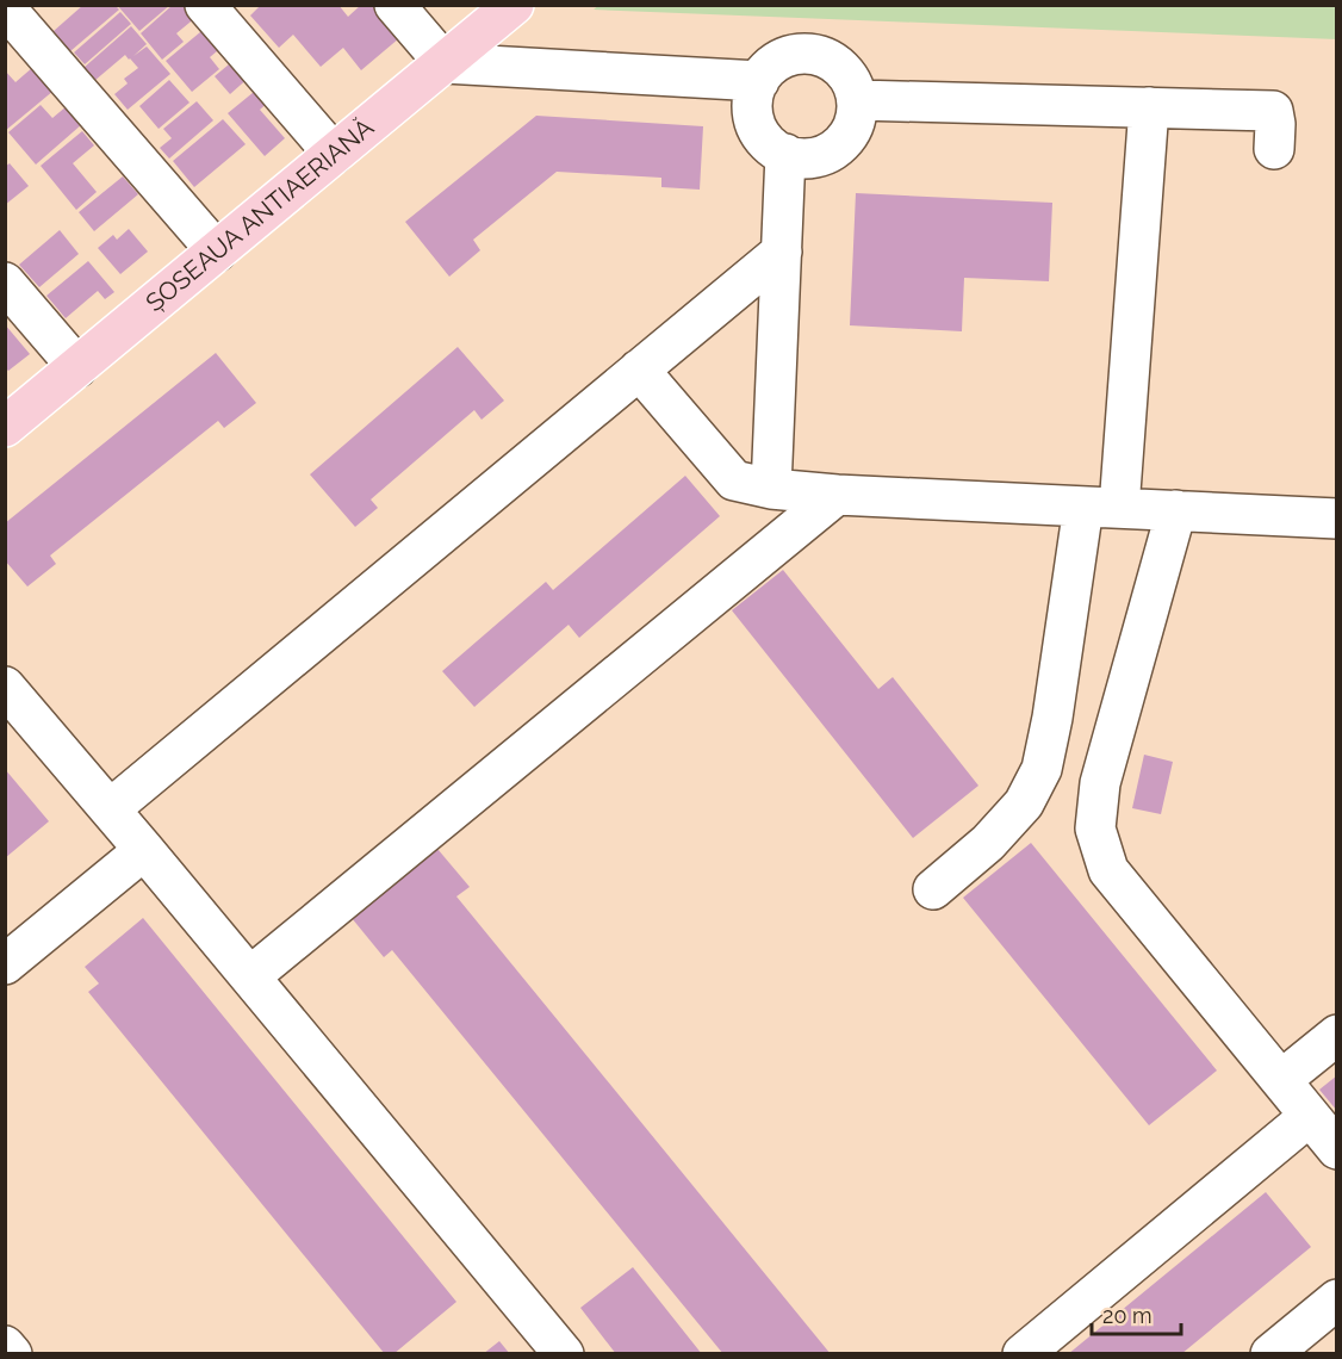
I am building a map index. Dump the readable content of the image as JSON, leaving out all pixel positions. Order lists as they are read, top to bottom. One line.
{"streets":{"main road":["ȘOSEAUA ANTIAERIANĂ"]},"scale_bar":"20 m"}
